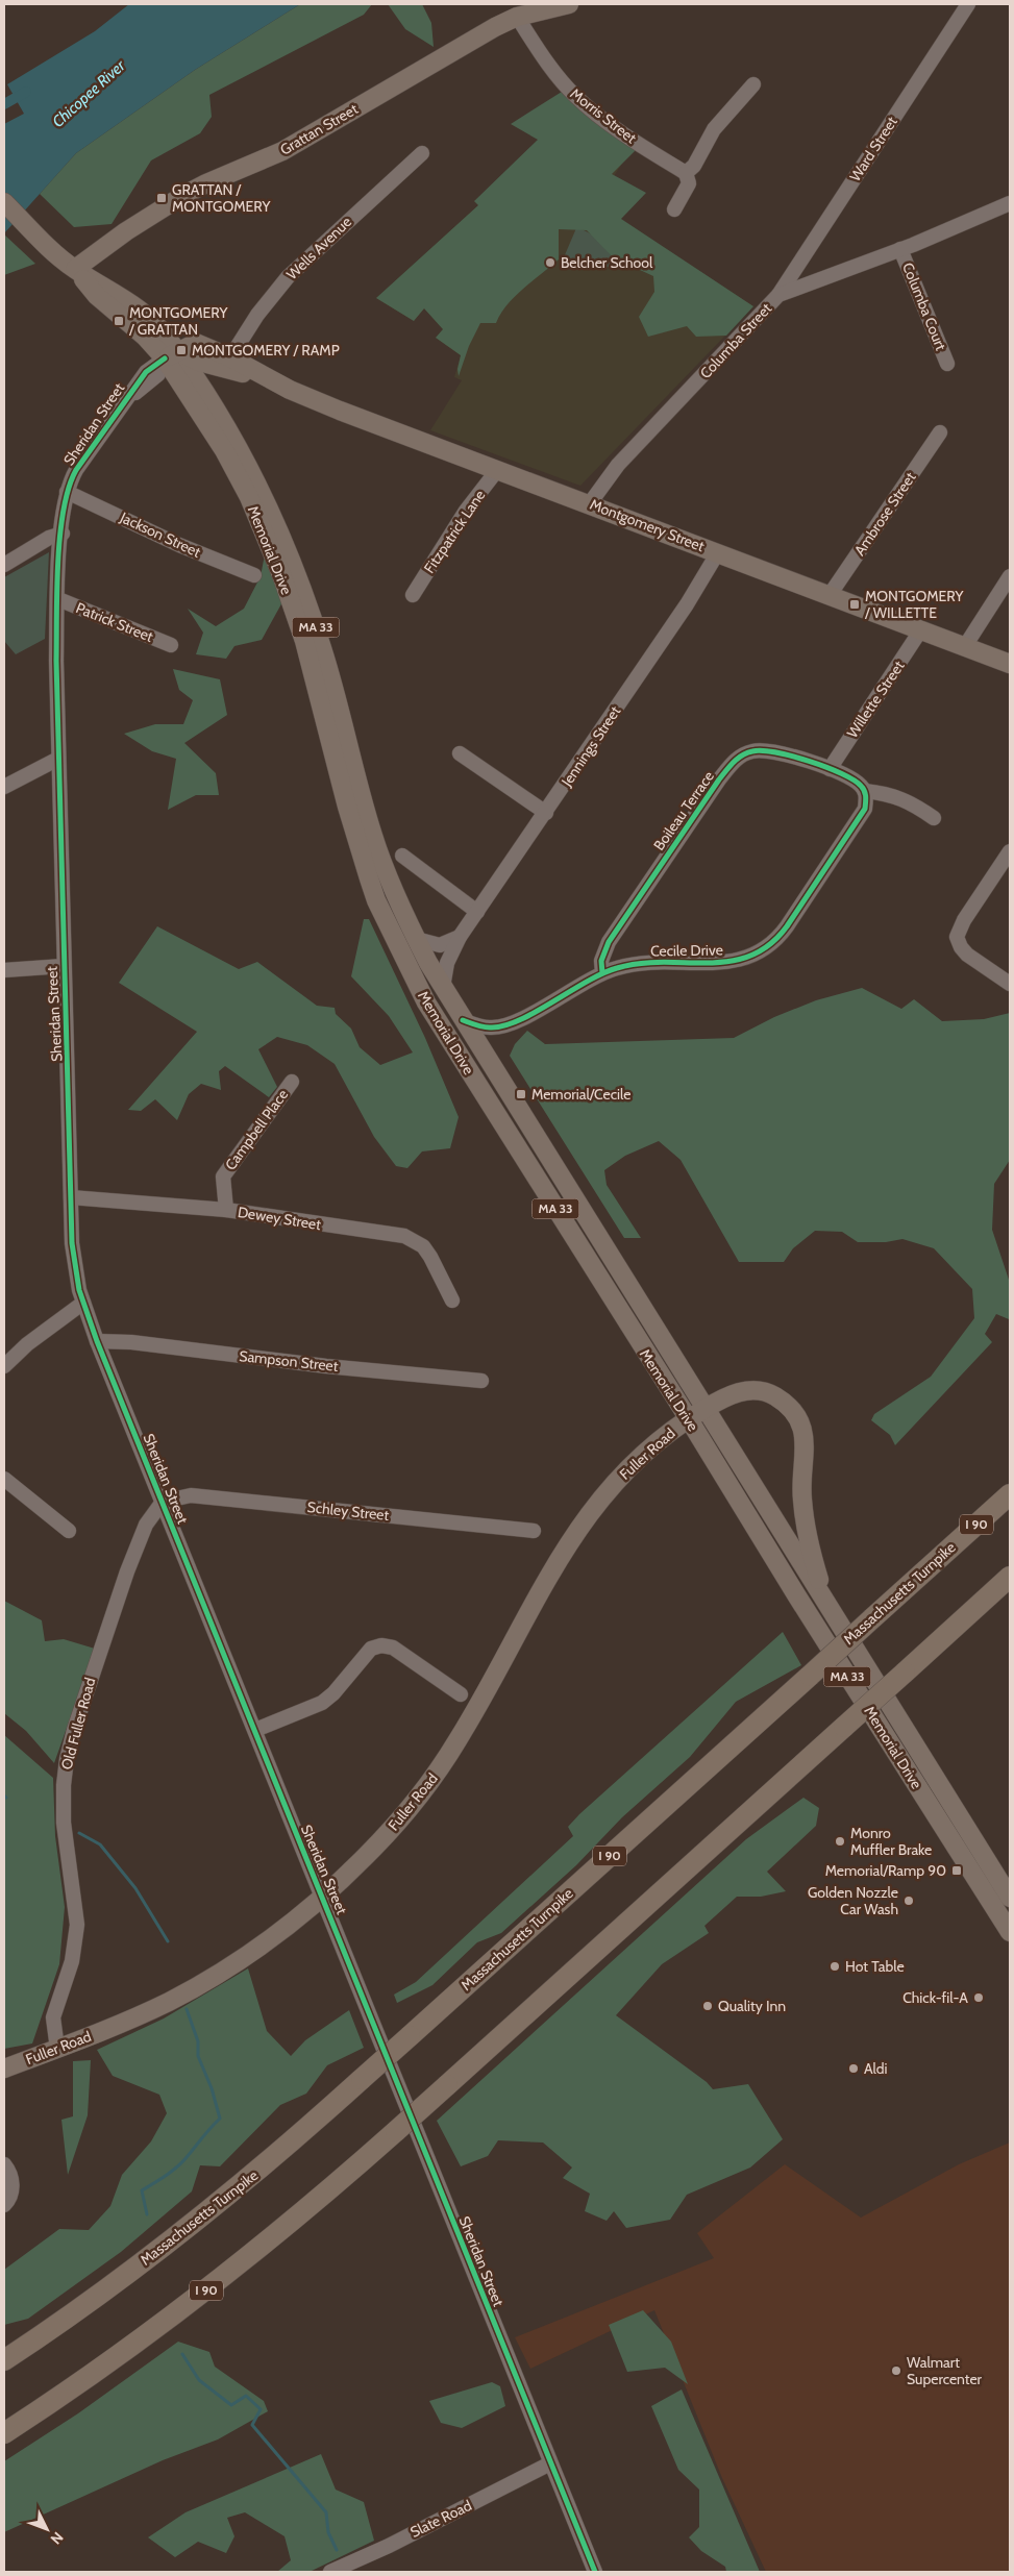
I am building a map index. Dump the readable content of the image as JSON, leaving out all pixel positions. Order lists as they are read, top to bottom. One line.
{"streets":{"highway":["I 90","Massachusetts Turnpike"],"main road":["Grattan Street","Montgomery Street","Memorial Drive","MA 33","Fuller Road"],"street":["Morris Street","Ward Street","Wells Avenue","Columba Court","Columba Street","Sheridan Street","Ambrose Street","Fitzpatrick Lane","Jackson Street","Patrick Street","Willette Street","Jennings Street","Boileau Terrace","Cecile Drive","Campbell Place","Dewey Street","Sampson Street","Schley Street","Old Fuller Road","Slate Road"]},"crossings":[["Morris Street","Grattan Street"],["Grattan Street","Memorial Drive"],["Ward Street","Columba Street"],["Wells Avenue","Montgomery Street"],["Columba Court","Columba Street"],["Columba Street","Montgomery Street"],["Sheridan Street","Montgomery Street"],["Sheridan Street","Jackson Street"],["Sheridan Street","Memorial Drive"],["Sheridan Street","Patrick Street"],["Sheridan Street","Dewey Street"],["Sheridan Street","Sampson Street"],["Sheridan Street","Fuller Road"],["Sheridan Street","Schley Street"],["Sheridan Street","Old Fuller Road"],["Sheridan Street","Slate Road"],["Ambrose Street","Montgomery Street"],["Montgomery Street","Fitzpatrick Lane"],["Montgomery Street","Memorial Drive"],["Montgomery Street","Willette Street"],["Montgomery Street","Jennings Street"],["Memorial Drive","Jennings Street"],["Memorial Drive","Cecile Drive"],["Memorial Drive","Fuller Road"],["Willette Street","Boileau Terrace"],["Boileau Terrace","Cecile Drive"],["Campbell Place","Dewey Street"],["Fuller Road","Old Fuller Road"],["Schley Street","Old Fuller Road"]],"water":["Chicopee River"],"places":{"transit":["GRATTAN / MONTGOMERY","MONTGOMERY / GRATTAN","MONTGOMERY / RAMP","MONTGOMERY / WILLETTE","Memorial/Cecile","Memorial/Ramp 90"],"other":["Belcher School","Monro Muffler Brake","Golden Nozzle Car Wash","Hot Table","Chick-fil-A","Quality Inn","Aldi","Walmart Supercenter"]},"north":"bottom right"}
